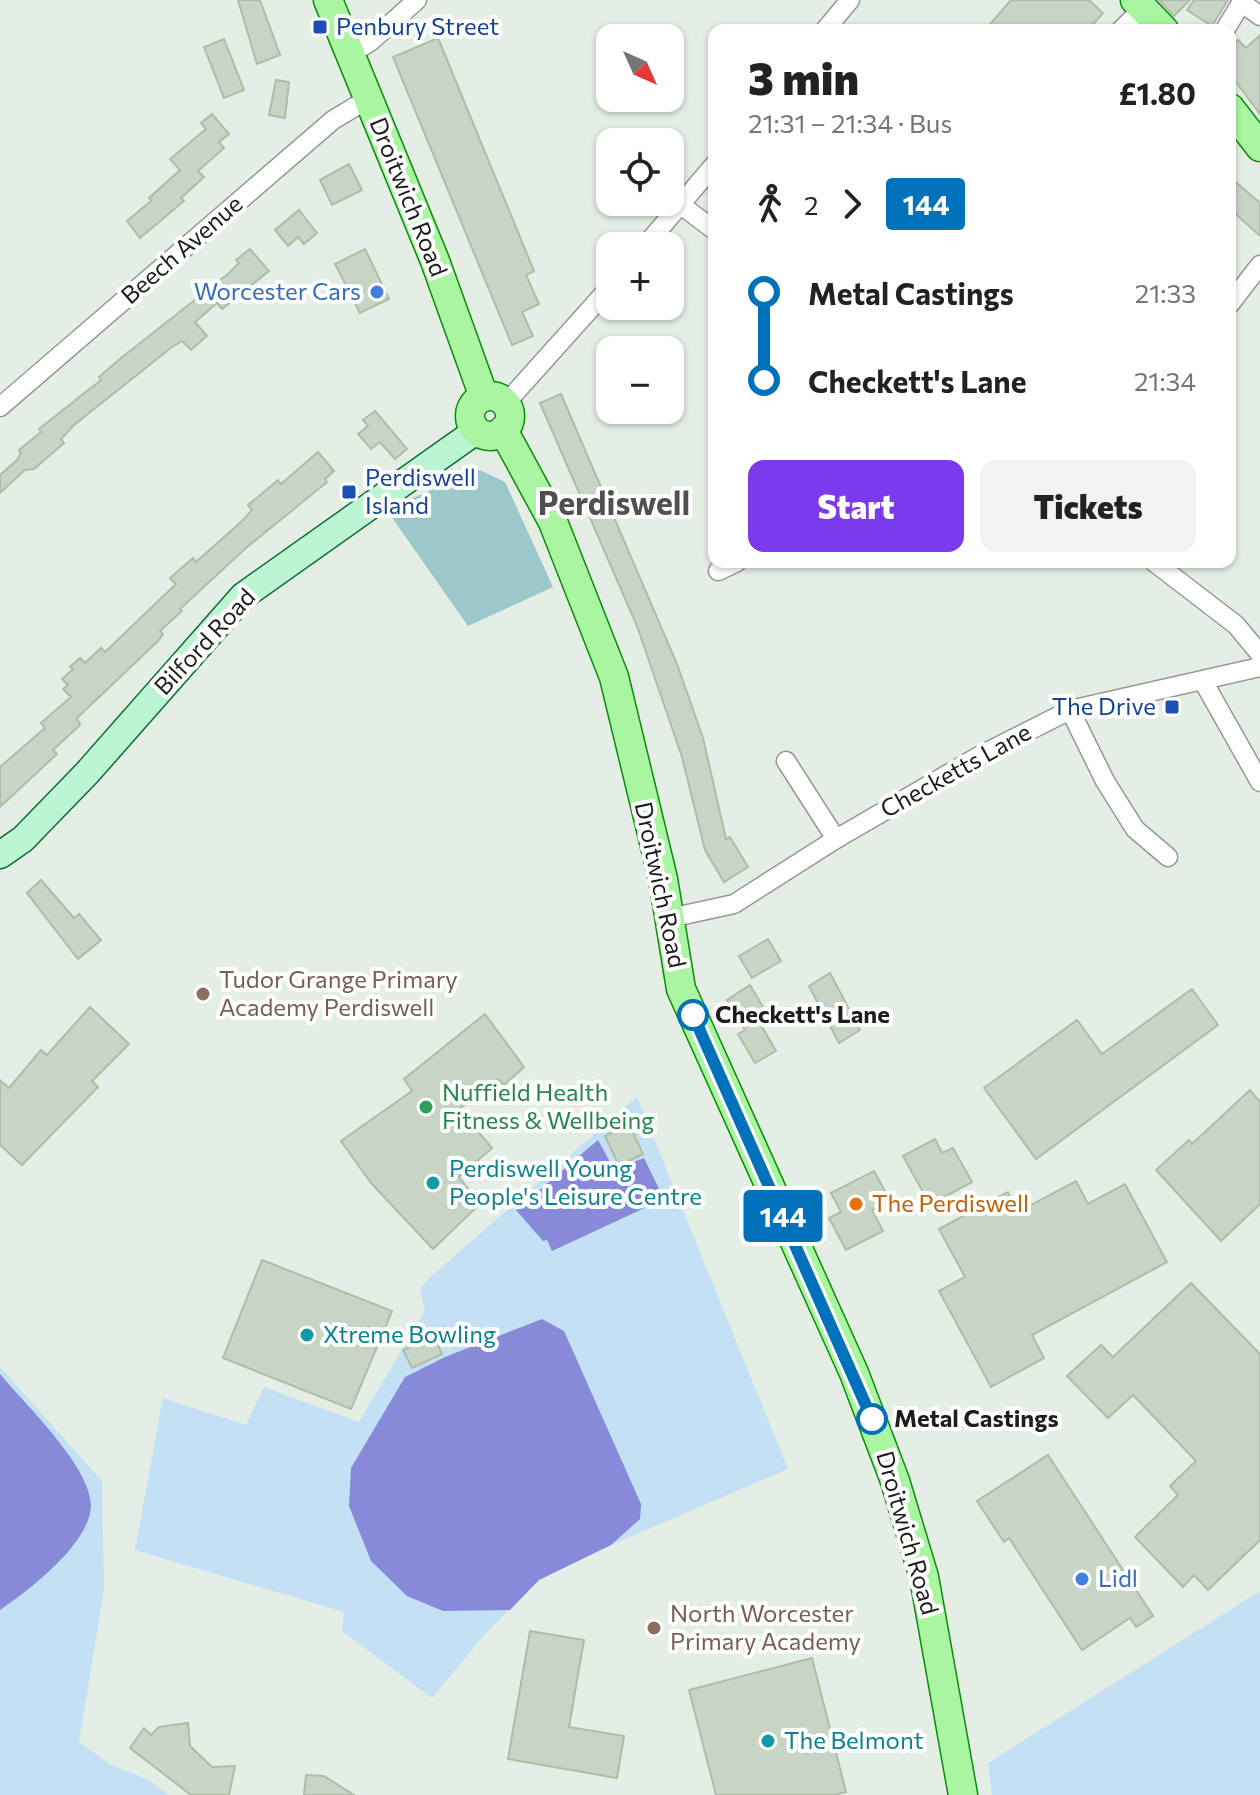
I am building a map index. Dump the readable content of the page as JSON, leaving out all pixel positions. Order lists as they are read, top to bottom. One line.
{"streets":{"main road":["Droitwich Road","Bilford Road"],"street":["Beech Avenue","Checketts Lane"]},"crossings":[["Droitwich Road","Beech Avenue"],["Droitwich Road","Bilford Road"],["Droitwich Road","Checketts Lane"]],"districts":["Perdiswell"],"places":{"transit":["Penbury Street","Perdiswell Island","The Drive"],"other":["Worcester Cars","Tudor Grange Primary Academy Perdiswell","Checkett's Lane","Nuffield Health Fitness & Wellbeing","Perdiswell Young People's Leisure Centre","The Perdiswell","Xtreme Bowling","Metal Castings","Lidl","North Worcester Primary Academy","The Belmont"]},"lines":["bus line 144"],"north":"bottom right","page":{"on_map":"144","map_buttons":["+","−"],"heading":["3 min","21:31 – 21:34 · Bus","£1.80"],"legs":["2","144"],"list":[{"name":"Metal Castings","value":"21:33"},{"name":"Checkett's Lane","value":"21:34"}],"buttons":["Start","Tickets"]}}
